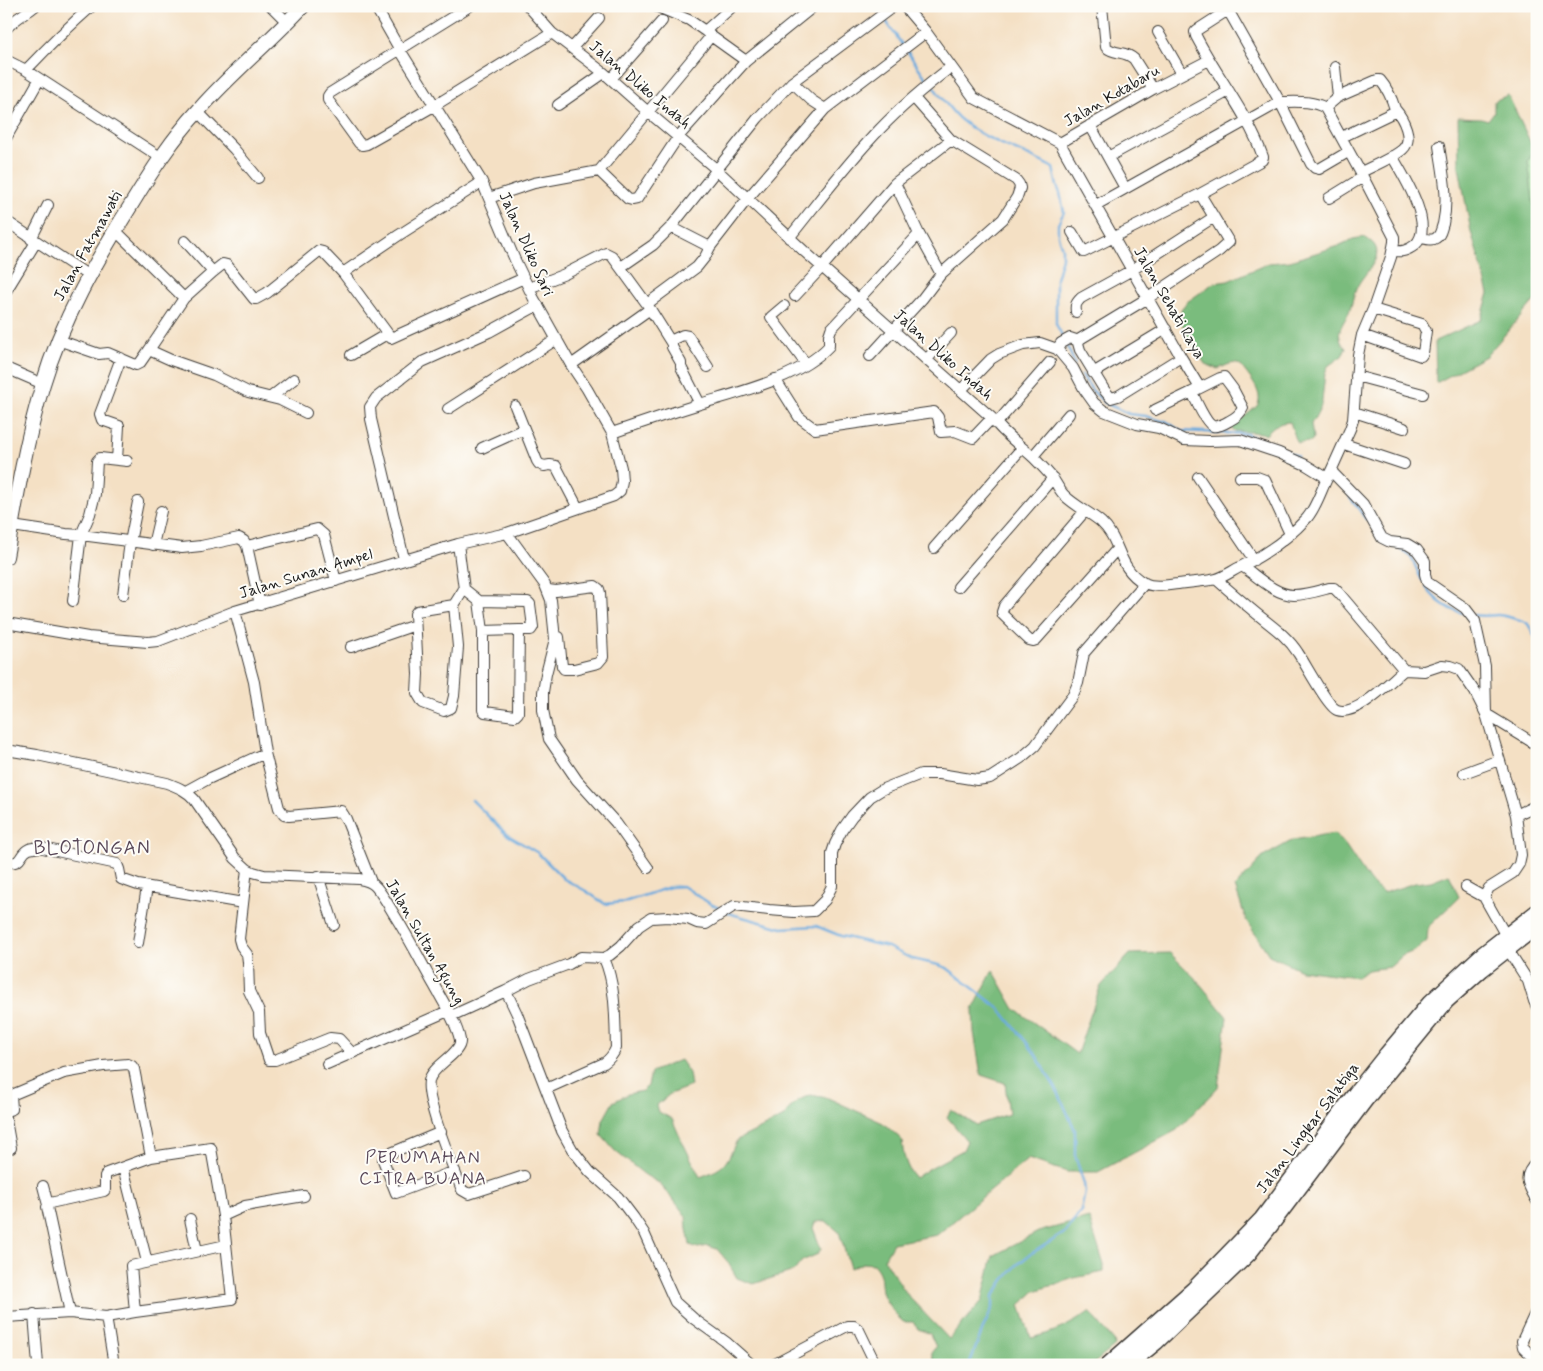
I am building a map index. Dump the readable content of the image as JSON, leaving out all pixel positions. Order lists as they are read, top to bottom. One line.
{"streets":{"highway":["Jalan Lingkar Salatiga"],"main road":["Jalan Fatmawati"],"street":["Jalan Dliko Indah","Jalan Kotabaru","Jalan Dliko Sari","Jalan Sehati Raya","Jalan Sunan Ampel","Jalan Sultan Agung"]},"crossings":[["Jalan Kotabaru","Jalan Sehati Raya"],["Jalan Dliko Sari","Jalan Sunan Ampel"]],"districts":["BLOTONGAN","PERUMAHAN CITRA BUANA"]}
